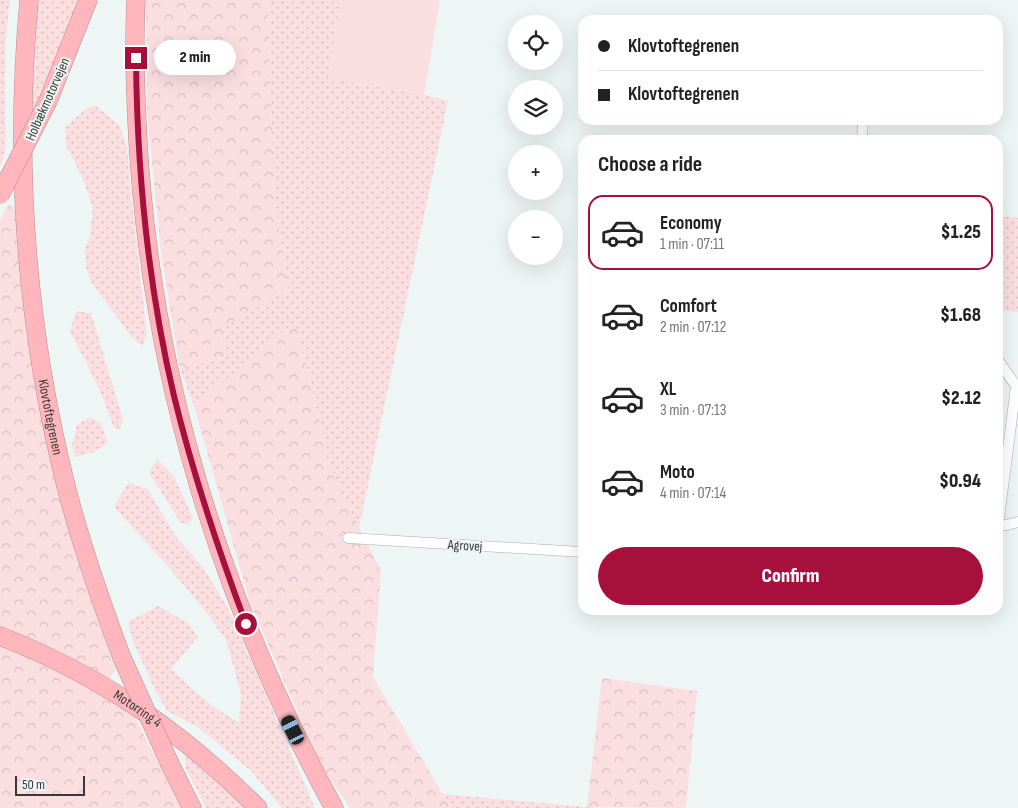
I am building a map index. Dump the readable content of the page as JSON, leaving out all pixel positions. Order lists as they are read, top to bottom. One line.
{"streets":{"highway":["Holbækmotorvejen","Klovtoftegrenen","Motorring 4"],"street":["Agrovej"]},"scale_bar":"50 m","page":{"map_buttons":["+","−"],"banner":["Klovtoftegrenen","Klovtoftegrenen"],"bubble":"2 min","heading":"Choose a ride","list":[{"name":"Economy","note":"1 min · 07:11","value":"$1.25"},{"name":"Comfort","note":"2 min · 07:12","value":"$1.68"},{"name":"XL","note":"3 min · 07:13","value":"$2.12"},{"name":"Moto","note":"4 min · 07:14","value":"$0.94"}],"buttons":"Confirm","scale":"50 m"}}
